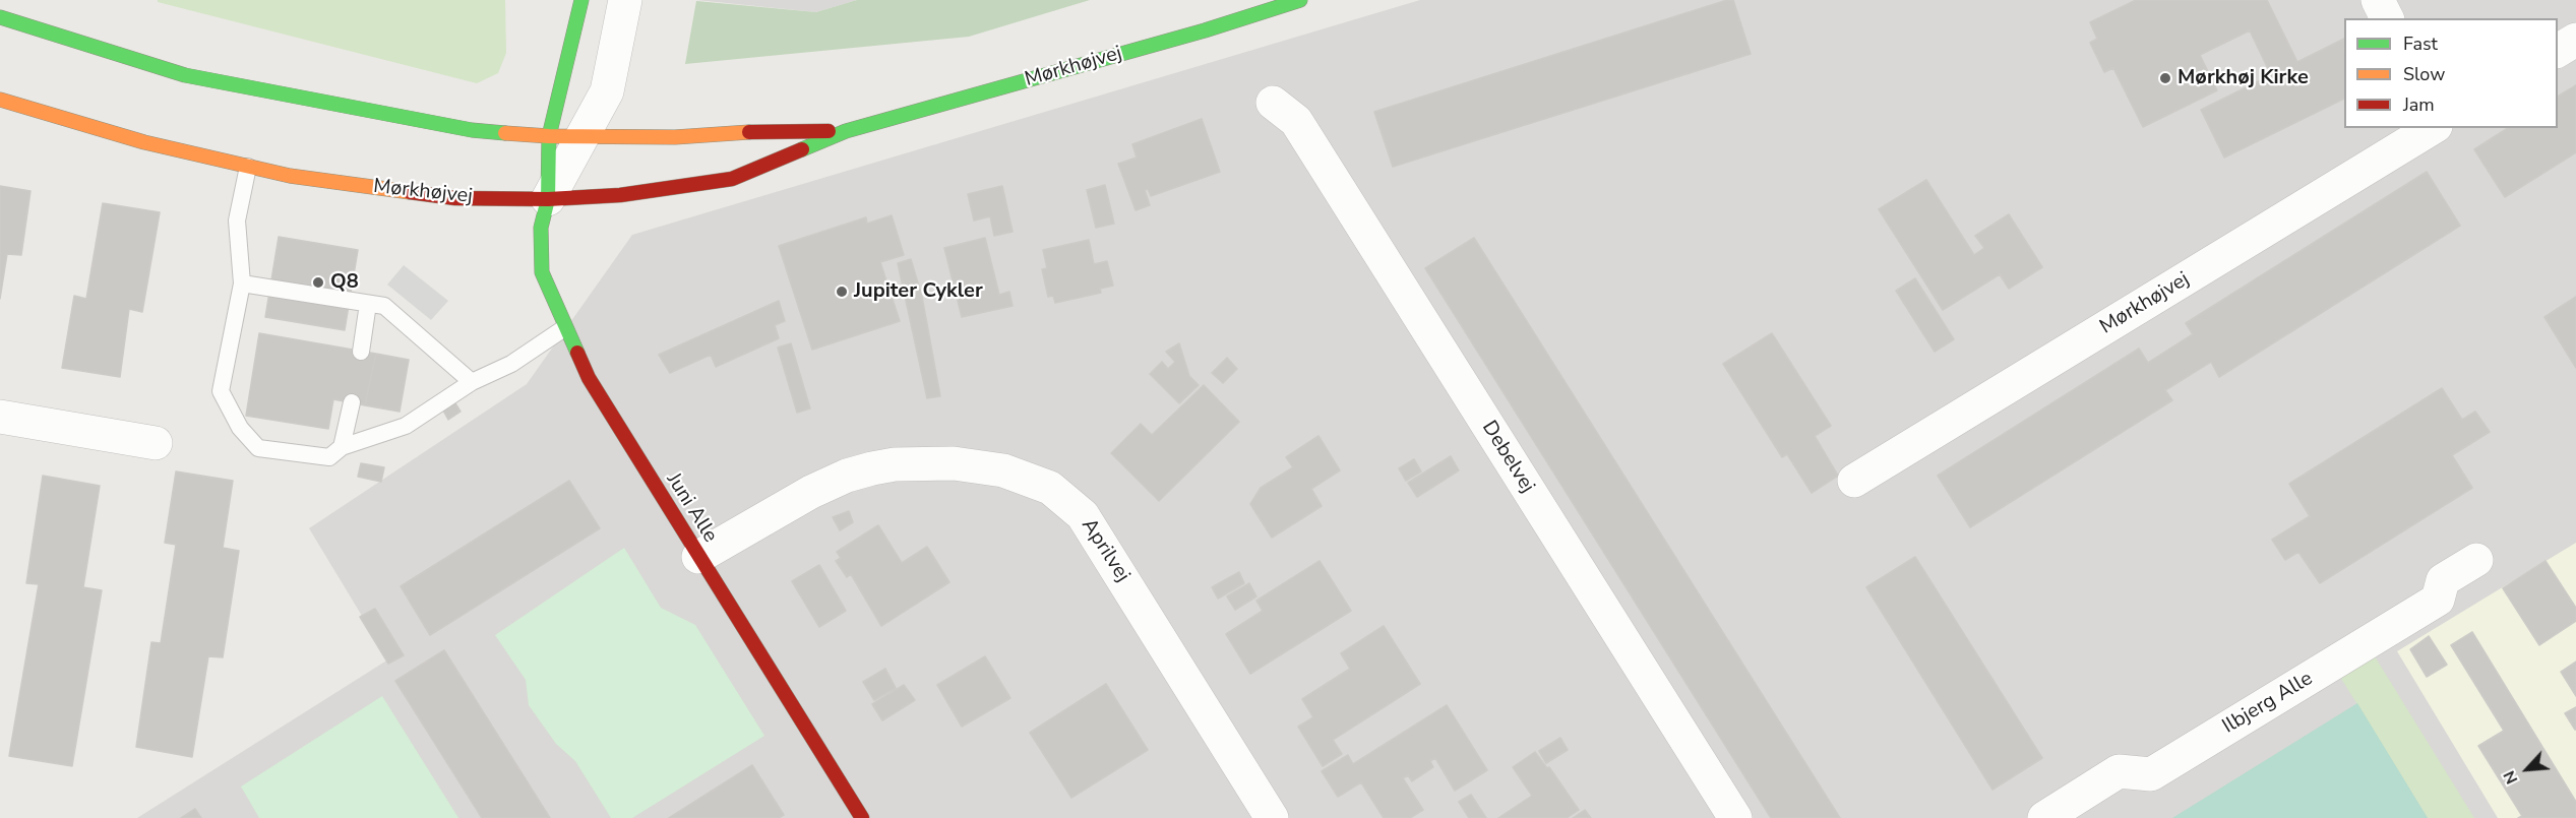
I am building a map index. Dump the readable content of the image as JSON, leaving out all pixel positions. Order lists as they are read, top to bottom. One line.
{"streets":{"street":["Mørkhøjvej","Debelvej","Juni Alle","Aprilvej","Ilbjerg Alle"]},"crossings":[["Mørkhøjvej","Juni Alle"],["Juni Alle","Aprilvej"]],"places":["Mørkhøj Kirke","Q8","Jupiter Cykler"],"legend":["Fast","Slow","Jam"],"north":"bottom left"}
